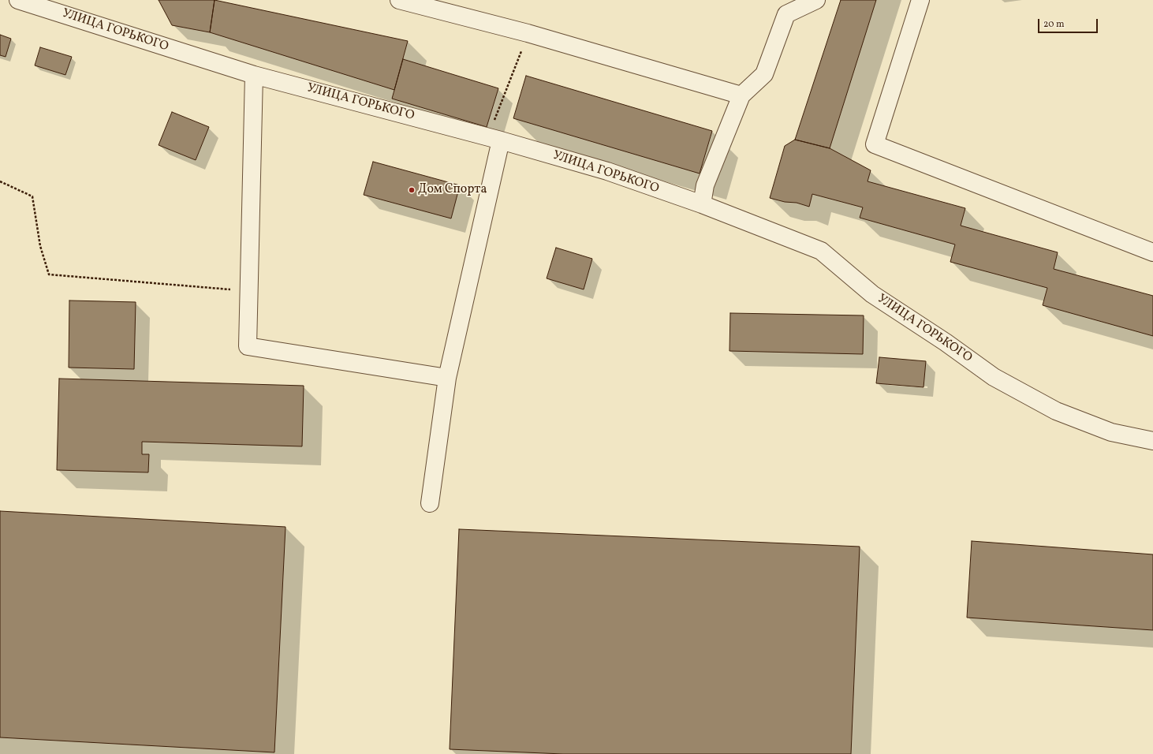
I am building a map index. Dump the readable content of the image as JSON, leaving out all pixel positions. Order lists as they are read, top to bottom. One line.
{"streets":{"street":["УЛИЦА ГОРЬКОГО"]},"places":["Дом Спорта"],"scale_bar":"20 m"}
